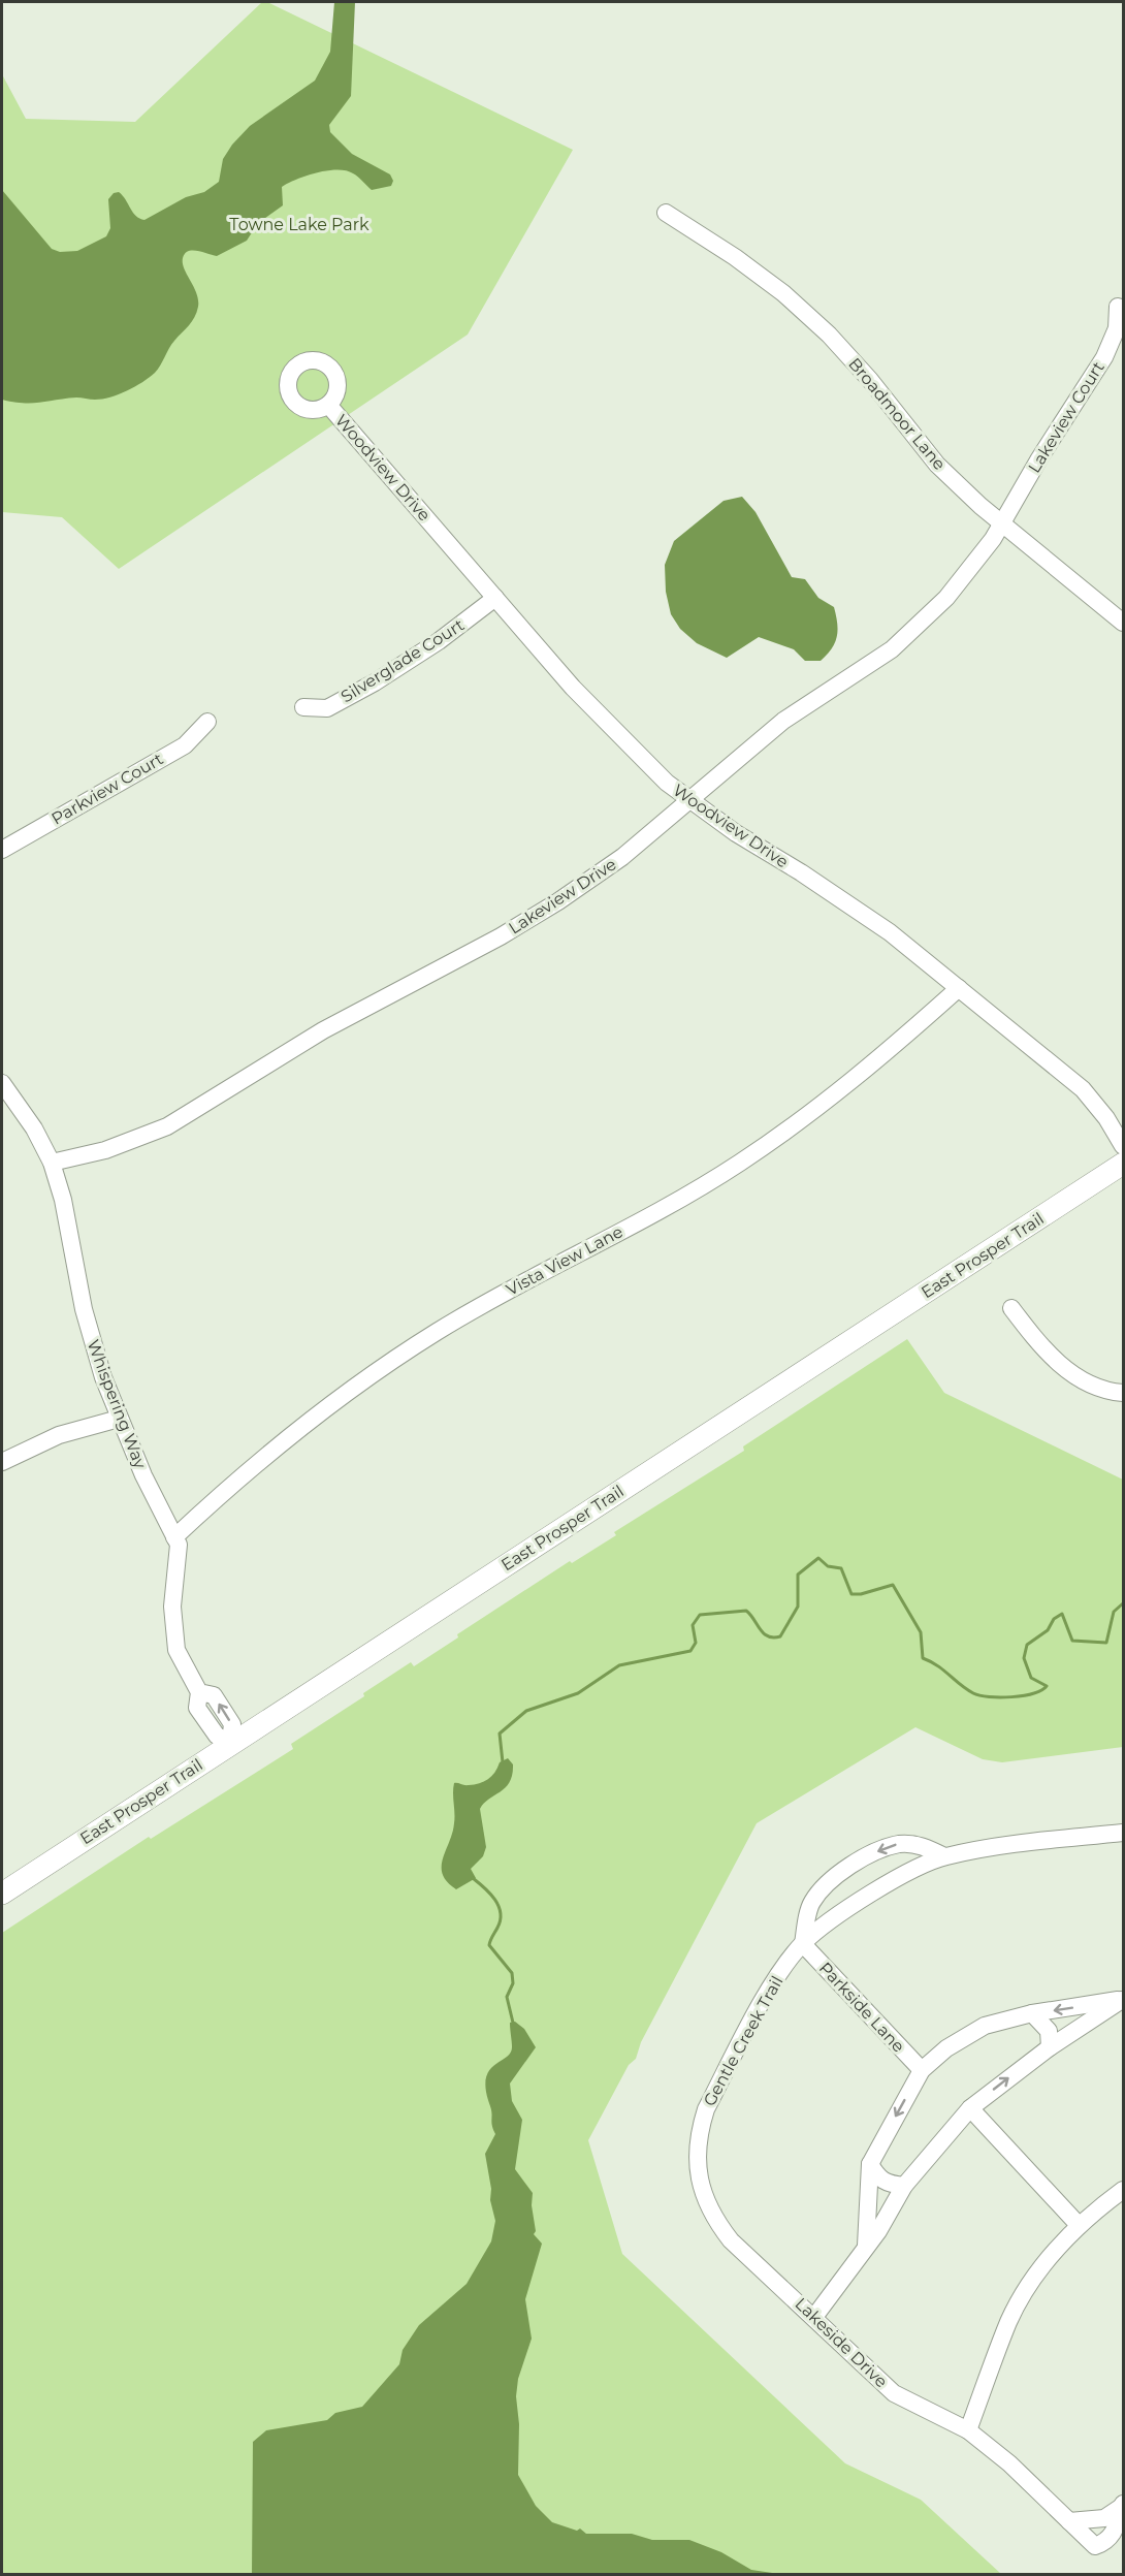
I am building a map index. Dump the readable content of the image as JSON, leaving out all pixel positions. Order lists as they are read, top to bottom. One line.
{"streets":{"main road":["East Prosper Trail"],"street":["Broadmoor Lane","Lakeview Court","Woodview Drive","Silverglade Court","Parkview Court","Lakeview Drive","Vista View Lane","Whispering Way","Parkside Lane","Gentle Creek Trail","Lakeside Drive"]},"crossings":[["Broadmoor Lane","Lakeview Court"],["Broadmoor Lane","Lakeview Drive"],["Lakeview Court","Lakeview Drive"],["Woodview Drive","Silverglade Court"],["Woodview Drive","Lakeview Drive"],["Woodview Drive","Vista View Lane"],["Lakeview Drive","Whispering Way"],["East Prosper Trail","Whispering Way"],["Vista View Lane","Whispering Way"],["Parkside Lane","Gentle Creek Trail"],["Gentle Creek Trail","Lakeside Drive"]],"parks":["Towne Lake Park"]}
